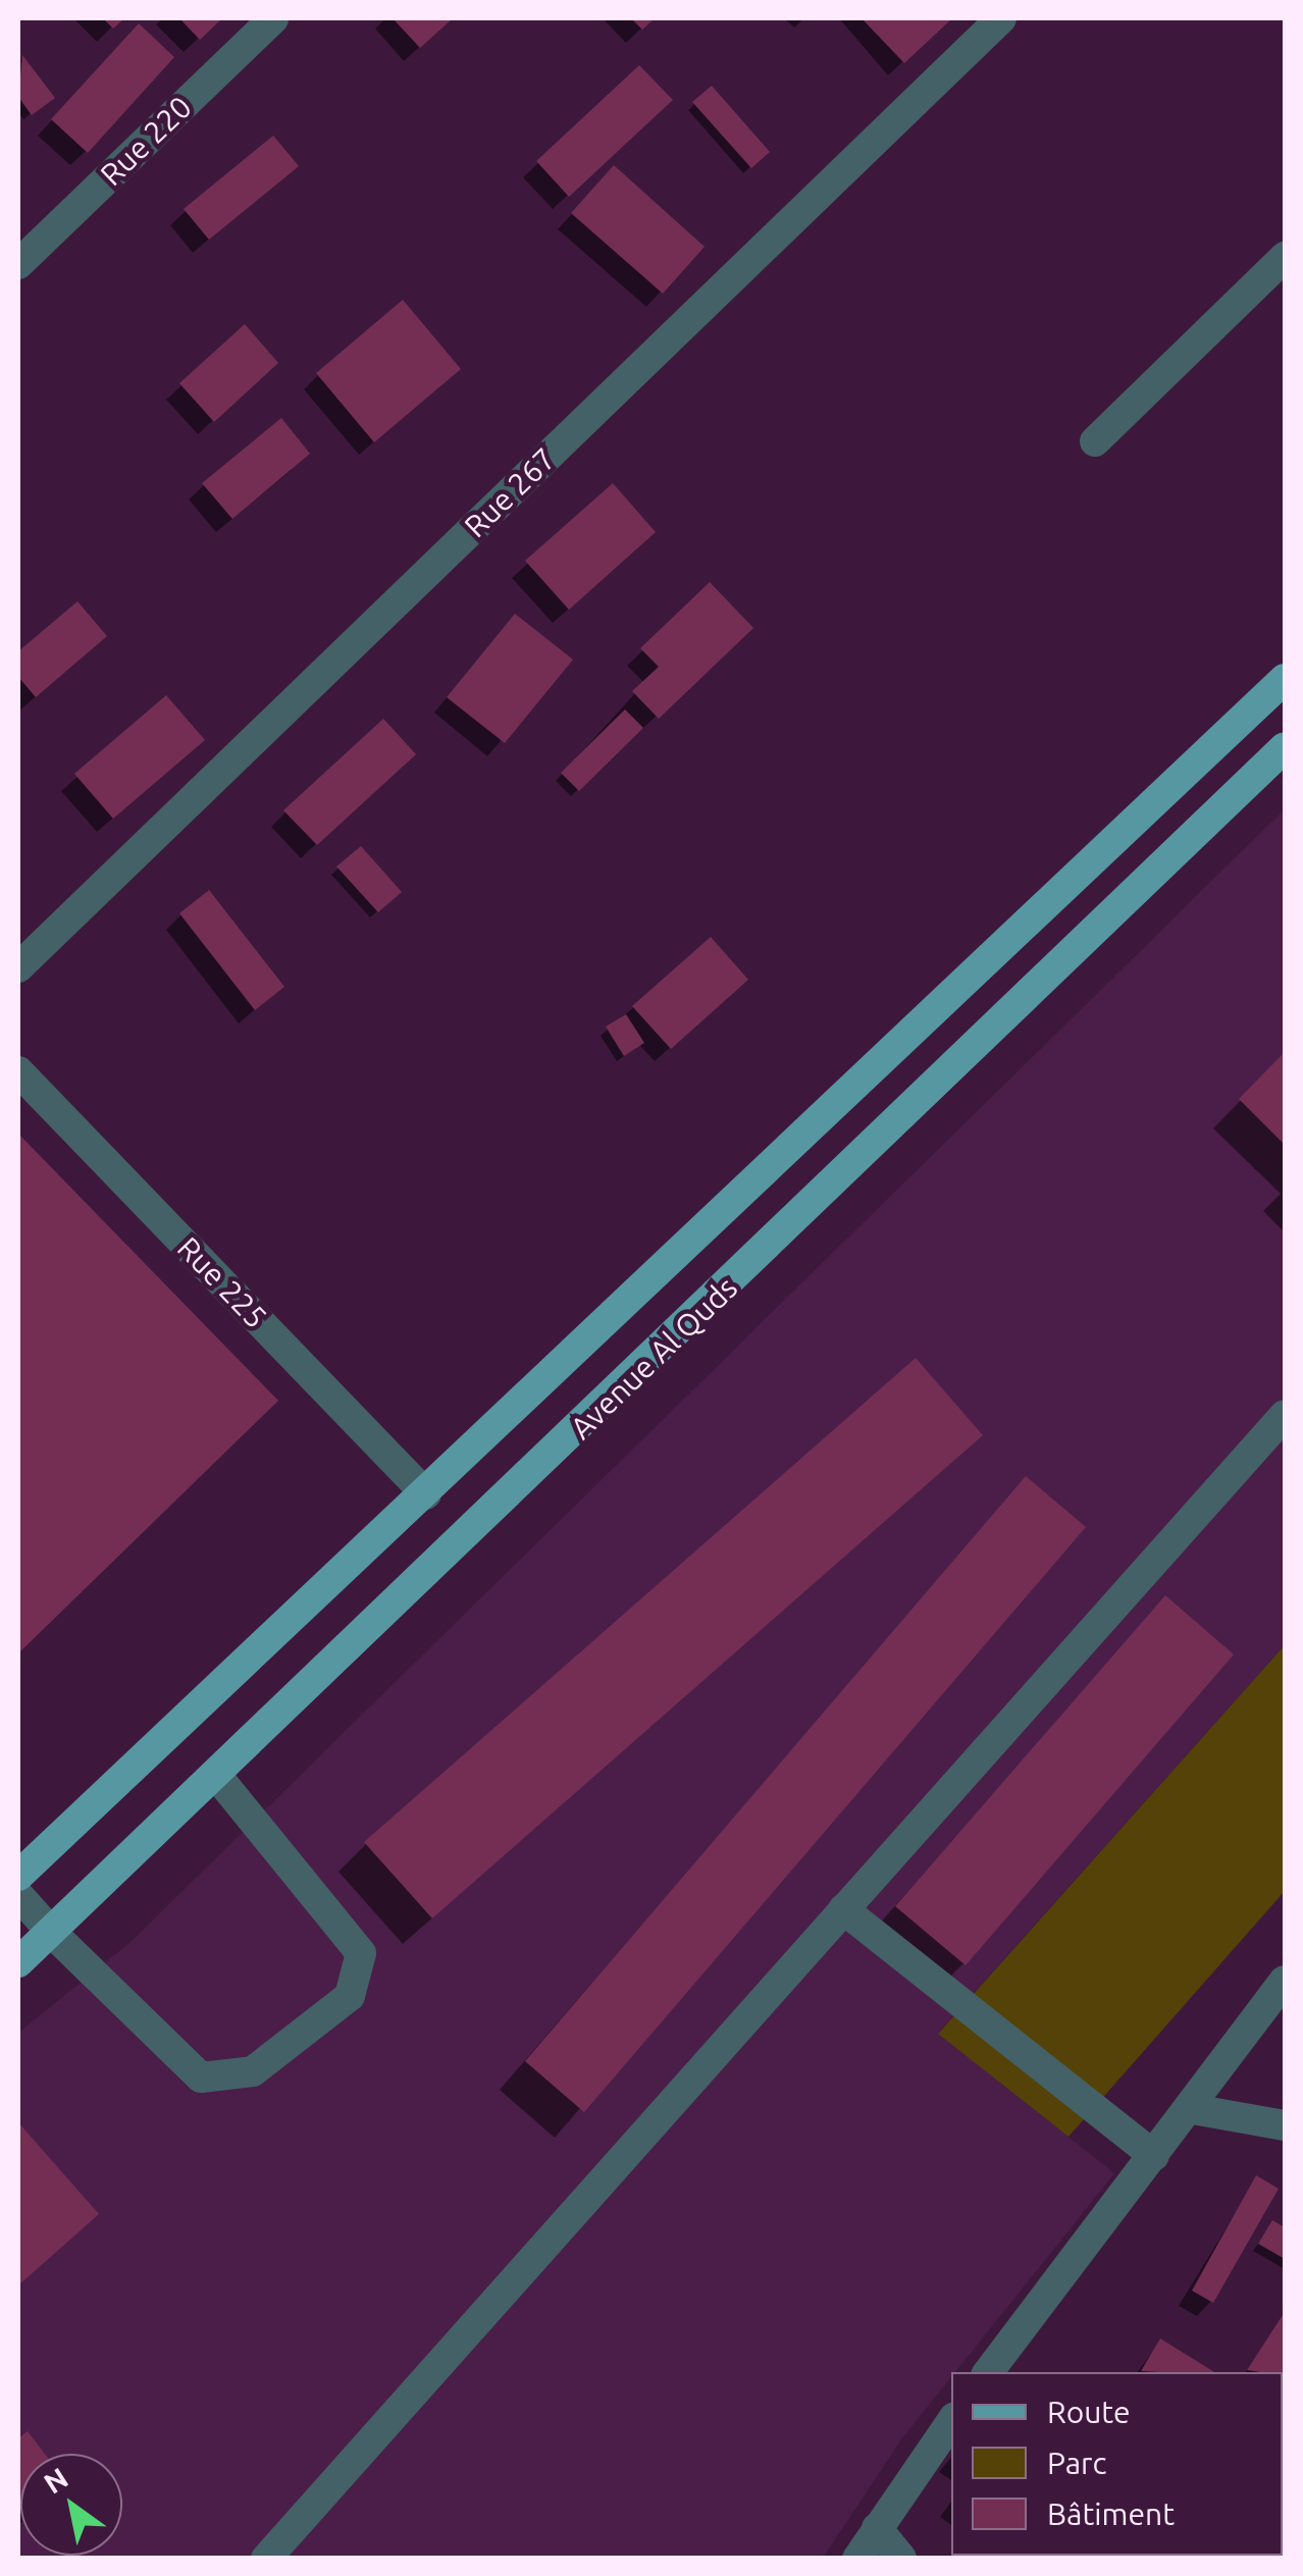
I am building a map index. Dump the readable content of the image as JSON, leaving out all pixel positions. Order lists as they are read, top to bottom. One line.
{"streets":{"main road":["Avenue Al Quds"],"street":["Rue 220","Rue 267","Rue 225"]},"crossings":[["Rue 225","Avenue Al Quds"]],"legend":["Route","Parc","Bâtiment"],"north":"top left"}
